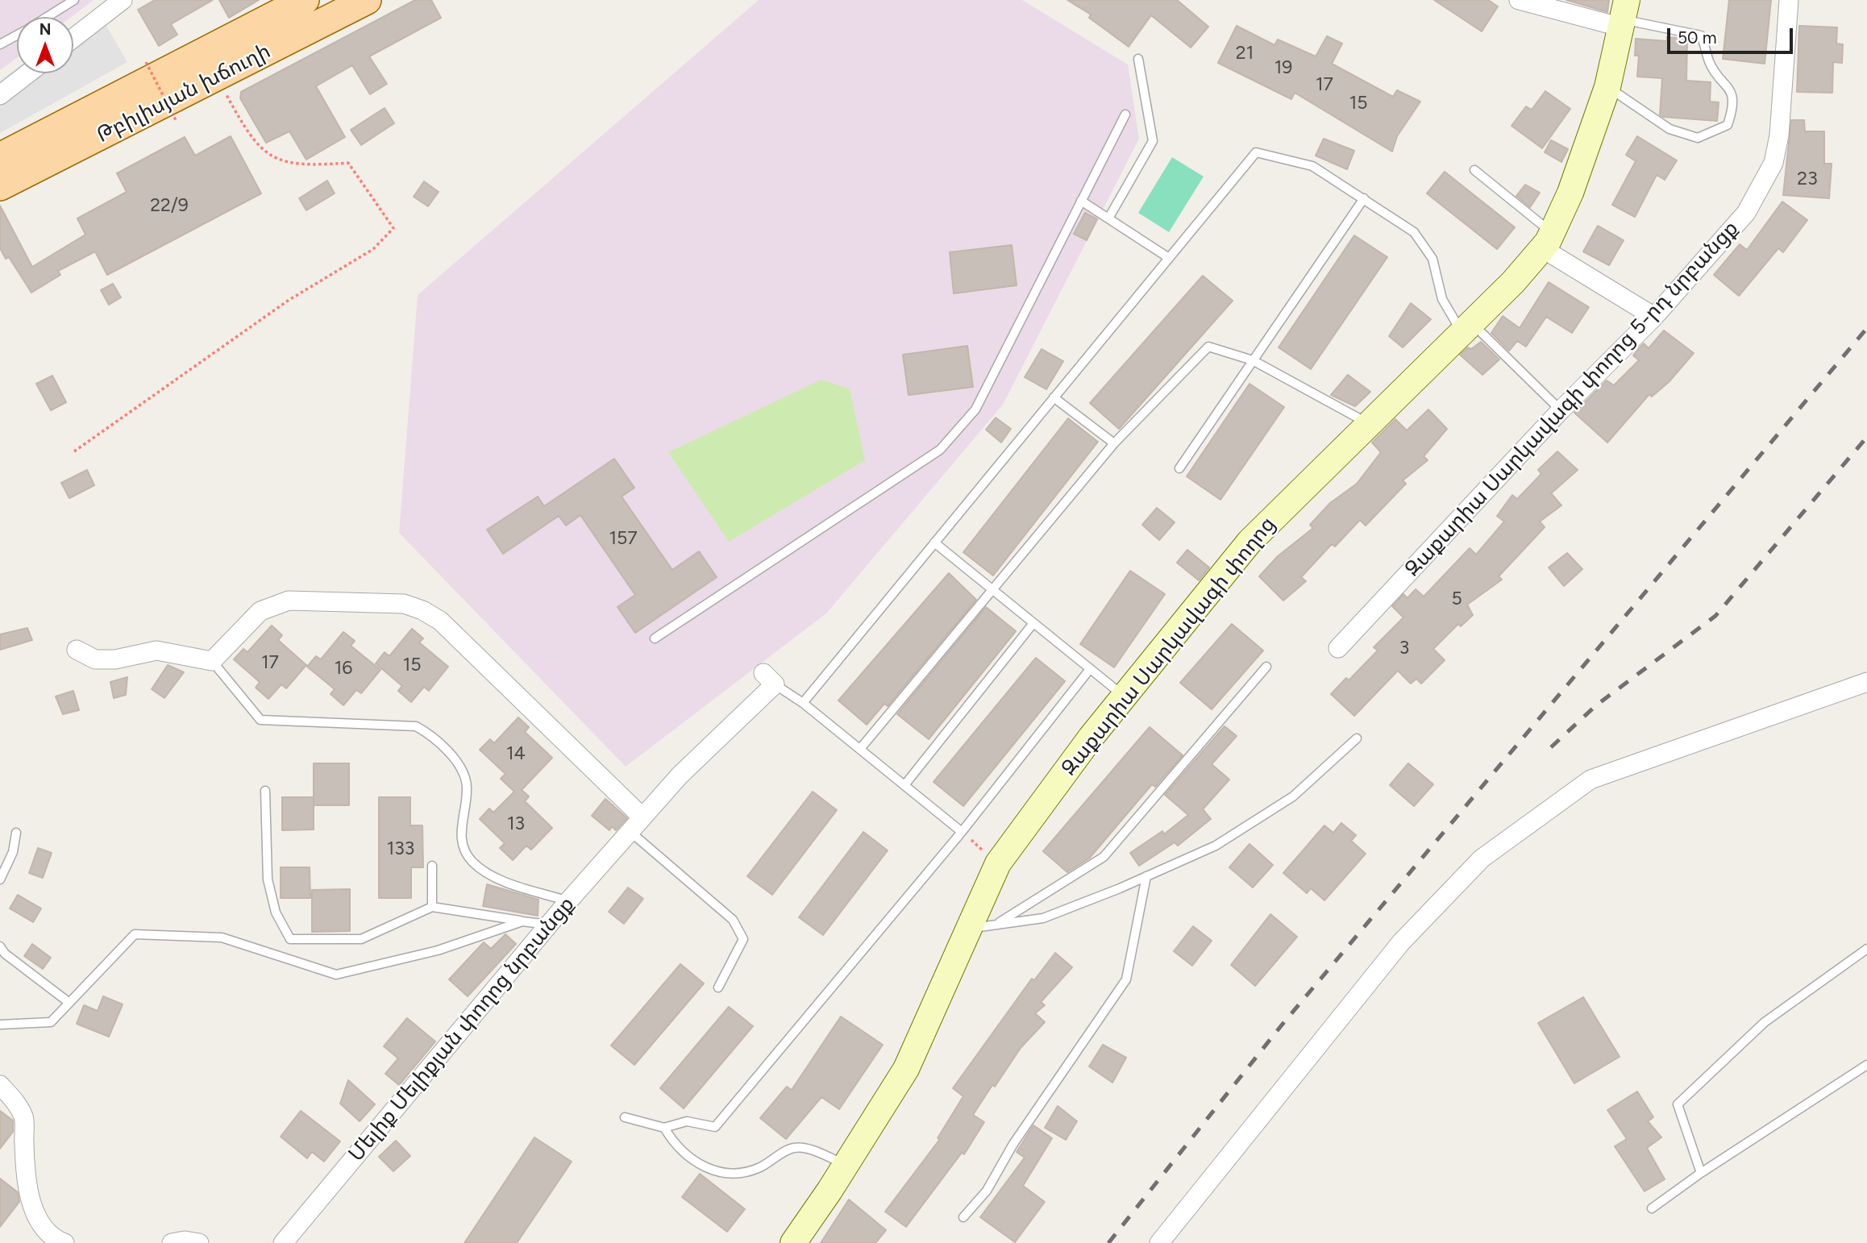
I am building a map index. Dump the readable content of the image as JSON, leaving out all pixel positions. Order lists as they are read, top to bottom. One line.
{"streets":{"main road":["Թբիլիսյան խճուղի","Զաքարիա Սարկավագի փողոց"],"street":["Զաքարիա Սարկավագի փողոց 5-րդ նրբանցք","Մելիք Մելիքյան փողոց նրբանցք"]},"house_numbers":["21","19","17","15","23","22/9","157","5","3","17","15","16","14","13","133"],"scale_bar":"50 m","north":"top"}
